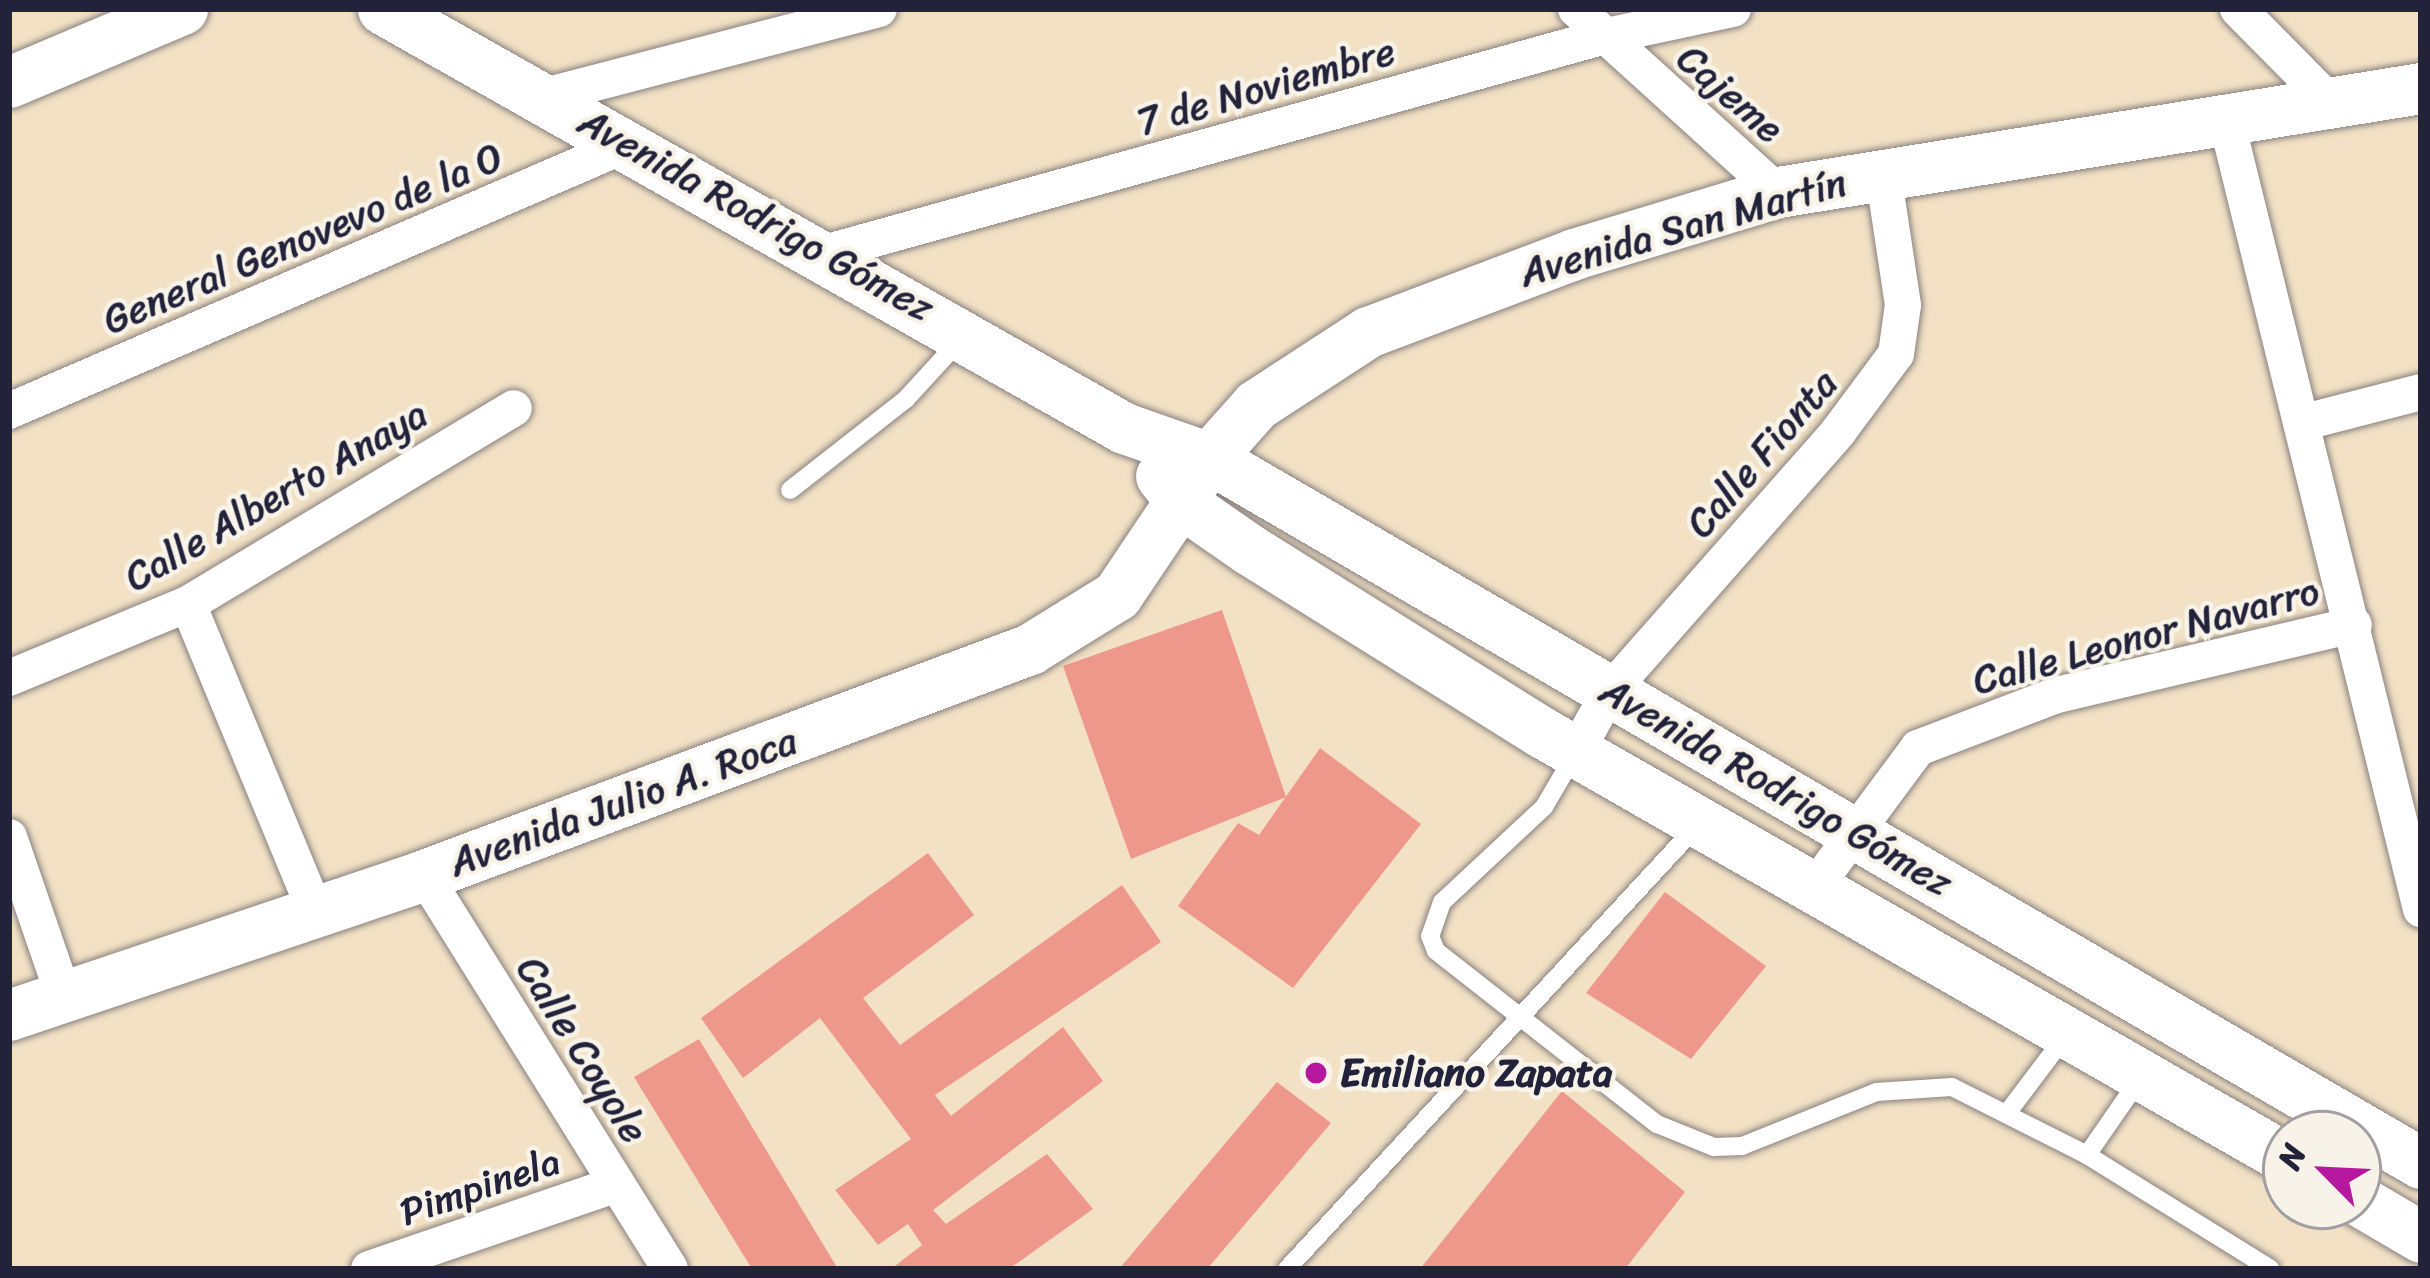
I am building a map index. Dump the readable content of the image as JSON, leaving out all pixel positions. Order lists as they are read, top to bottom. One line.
{"streets":{"street":["7 de Noviembre","Cajeme","Avenida Rodrigo Gómez","Avenida San Martín","General Genovevo de la O","Calle Fionta","Calle Alberto Anaya","Calle Leonor Navarro","Avenida Julio A. Roca","Calle Coyole","Pimpinela"]},"crossings":[["7 de Noviembre","Cajeme"],["7 de Noviembre","Avenida Rodrigo Gómez"],["Cajeme","Avenida San Martín"],["Avenida Rodrigo Gómez","Avenida San Martín"],["Avenida Rodrigo Gómez","General Genovevo de la O"],["Avenida Rodrigo Gómez","Calle Fionta"],["Avenida Rodrigo Gómez","Calle Leonor Navarro"],["Avenida Rodrigo Gómez","Avenida Julio A. Roca"],["Avenida San Martín","Calle Fionta"],["Avenida San Martín","Avenida Julio A. Roca"],["Avenida Julio A. Roca","Calle Coyole"],["Calle Coyole","Pimpinela"]],"places":["Emiliano Zapata"],"north":"top left"}
